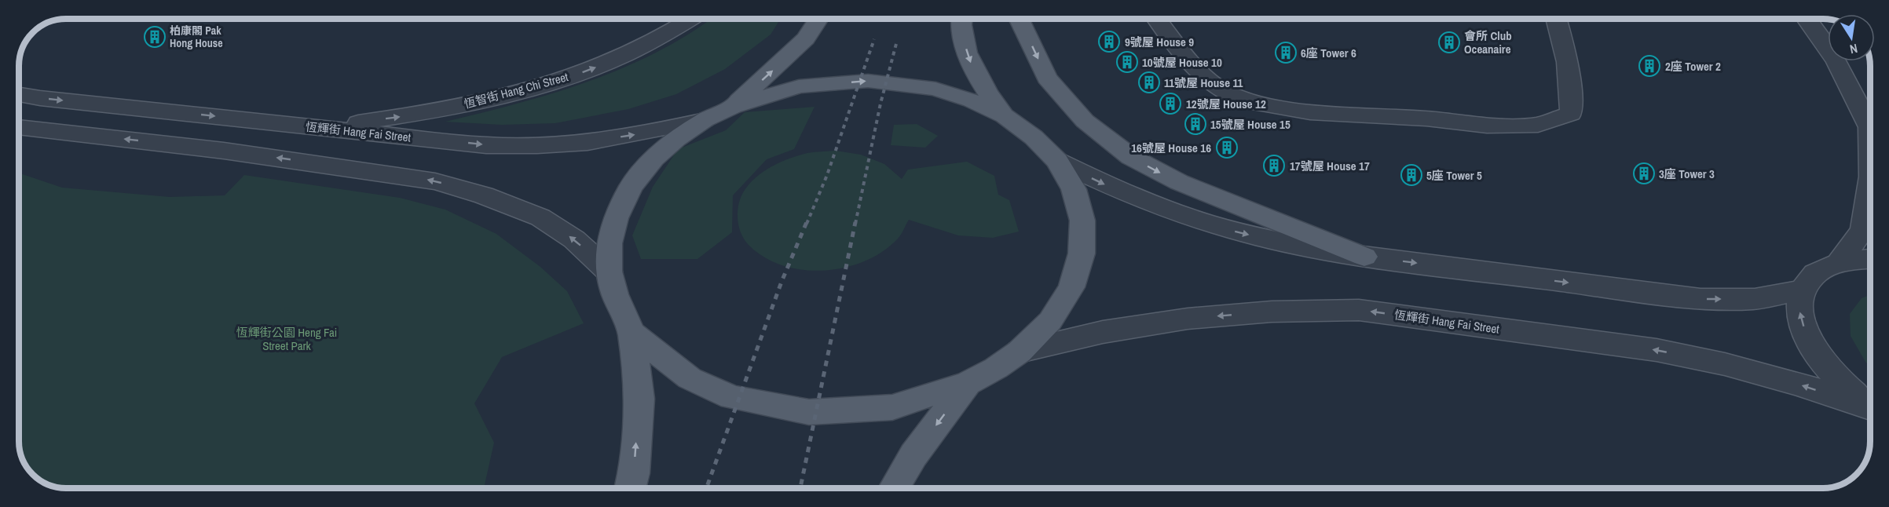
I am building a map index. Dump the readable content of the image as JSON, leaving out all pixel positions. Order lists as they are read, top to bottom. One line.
{"streets":{"street":["恆智街 Hang Chi Street","恆輝街 Hang Fai Street"]},"crossings":[["恆智街 Hang Chi Street","恆輝街 Hang Fai Street"]],"one_way":["恆智街 Hang Chi Street"],"parks":["恆輝街公園 Heng Fai Street Park"],"places":{"building":["柏康閣 Pak Hong House","9號屋 House 9","會所 Club Oceanaire","6座 Tower 6","10號屋 House 10","2座 Tower 2","11號屋 House 11","12號屋 House 12","15號屋 House 15","16號屋 House 16","17號屋 House 17","3座 Tower 3","5座 Tower 5"]},"north":"bottom"}
